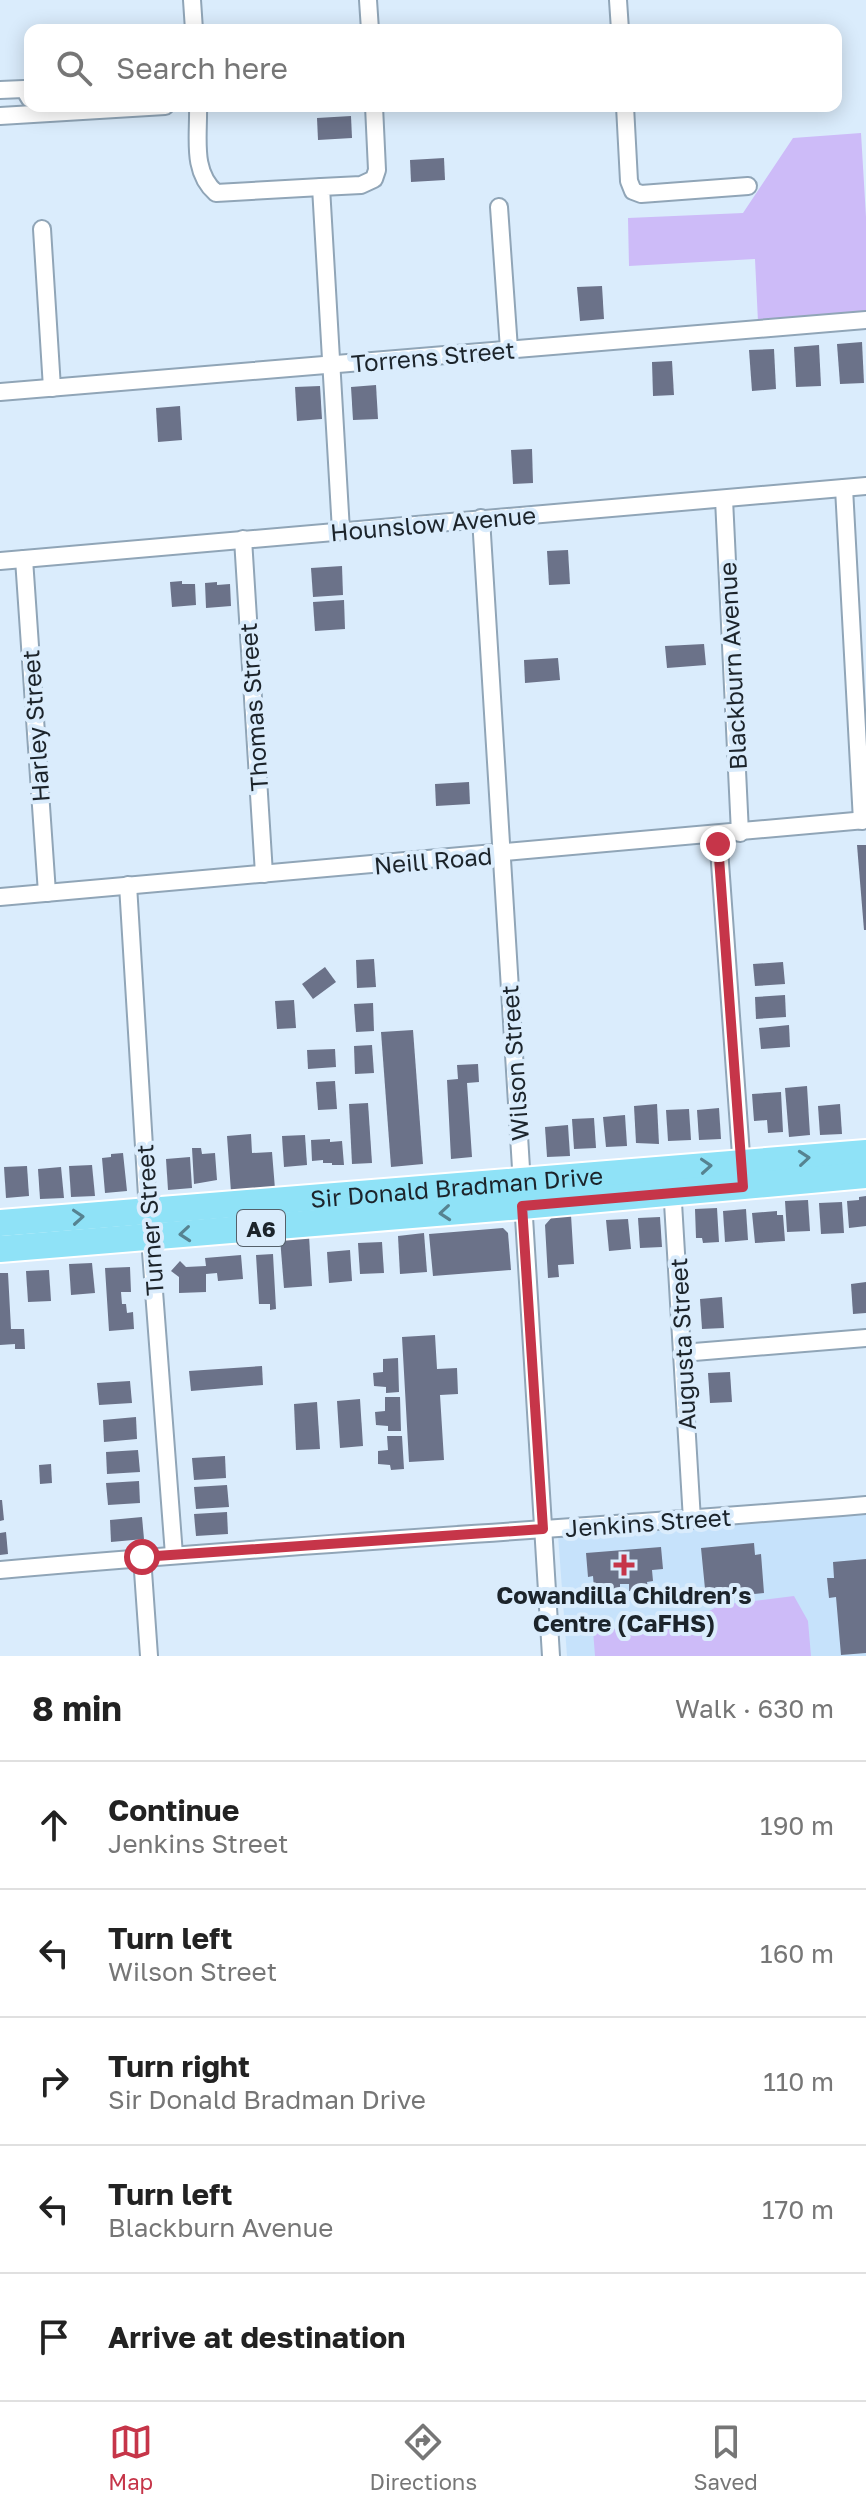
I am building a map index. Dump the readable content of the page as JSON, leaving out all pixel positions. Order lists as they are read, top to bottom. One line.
{"streets":{"main road":["Sir Donald Bradman Drive","A6"],"street":["Torrens Street","Hounslow Avenue","Blackburn Avenue","Thomas Street","Harley Street","Neill Road","Wilson Street","Turner Street","Augusta Street","Jenkins Street"]},"crossings":[["Hounslow Avenue","Blackburn Avenue"],["Hounslow Avenue","Thomas Street"],["Hounslow Avenue","Harley Street"],["Hounslow Avenue","Wilson Street"],["Blackburn Avenue","Neill Road"],["Thomas Street","Neill Road"],["Harley Street","Neill Road"],["Neill Road","Wilson Street"],["Neill Road","Turner Street"],["Wilson Street","Sir Donald Bradman Drive"],["Wilson Street","Jenkins Street"],["Sir Donald Bradman Drive","Turner Street"],["Sir Donald Bradman Drive","Augusta Street"],["Turner Street","Jenkins Street"],["Augusta Street","Jenkins Street"]],"places":{"health":["Cowandilla Children’s Centre (CaFHS)"]},"page":{"search":"Search here","heading":["8 min","Walk · 630 m"],"list":[["Continue","Jenkins Street","190 m"],["Turn left","Wilson Street","160 m"],["Turn right","Sir Donald Bradman Drive","110 m"],["Turn left","Blackburn Avenue","170 m"],"Arrive at destination"],"nav":["Map","Directions","Saved"]}}
